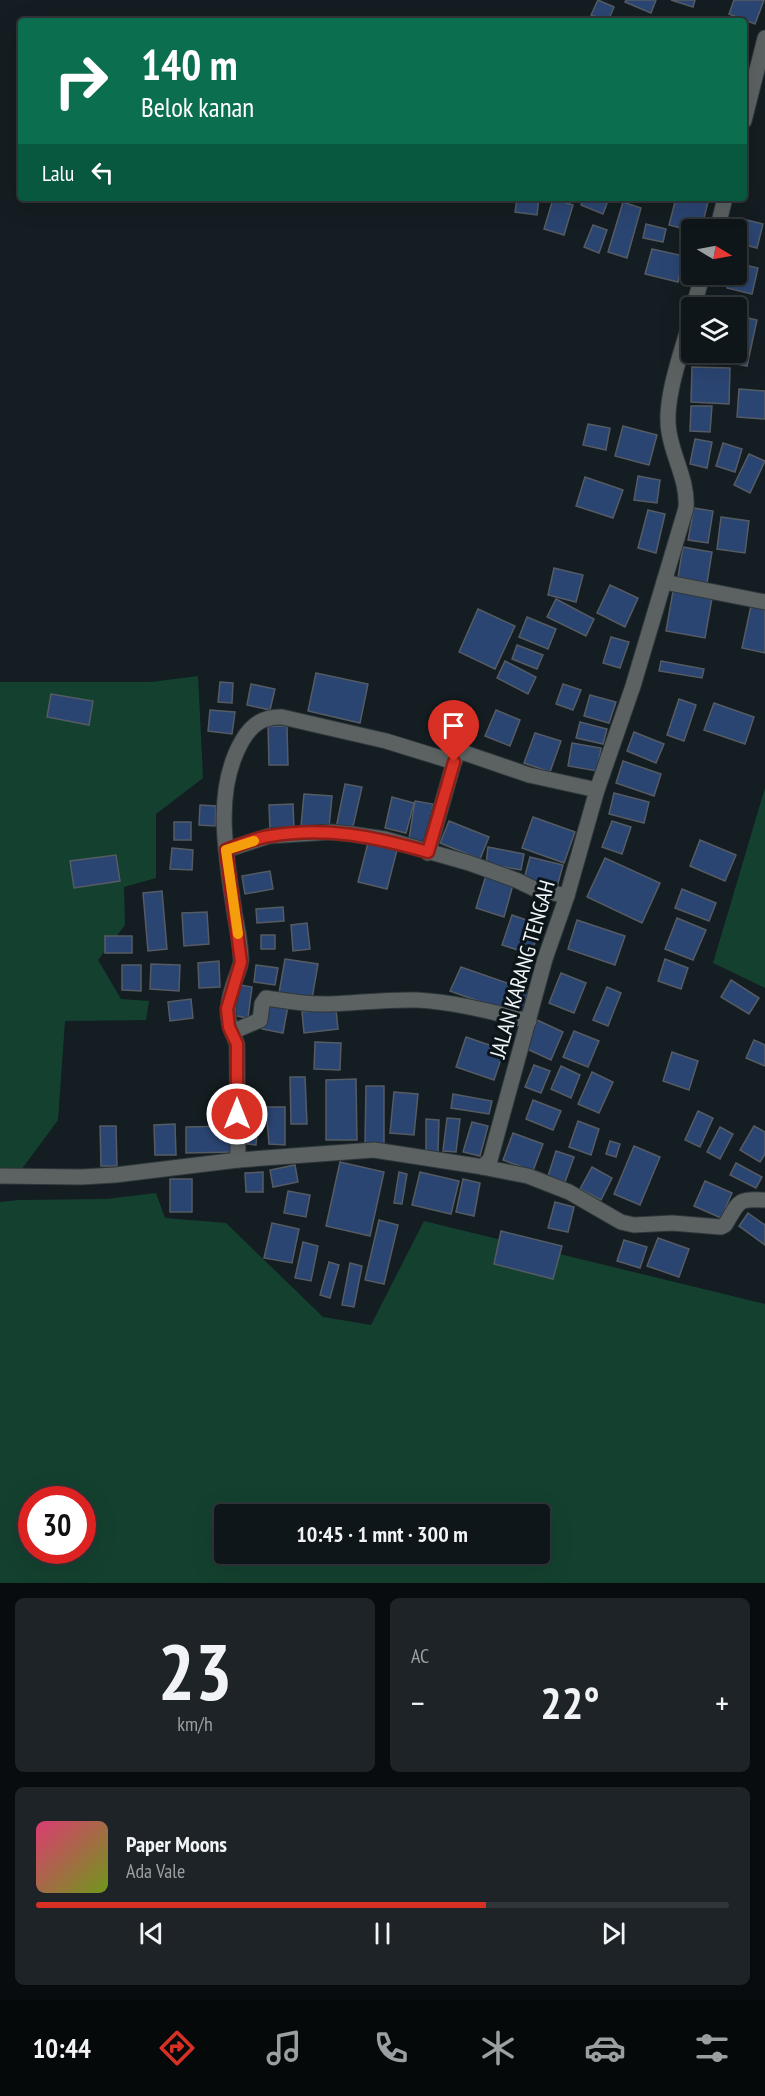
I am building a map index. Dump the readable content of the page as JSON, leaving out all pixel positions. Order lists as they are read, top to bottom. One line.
{"streets":{"street":["JALAN KARANG TENGAH"]},"north":"right","page":{"turn":["140 m","Belok kanan"],"then":"Lalu","limit":"30","trip":"10:45 · 1 mnt · 300 m","tile":[["23","km/h"],"AC"],"heat":["−","22°","+"],"song":["Paper Moons","Ada Vale"],"tabs":"10:44"}}
